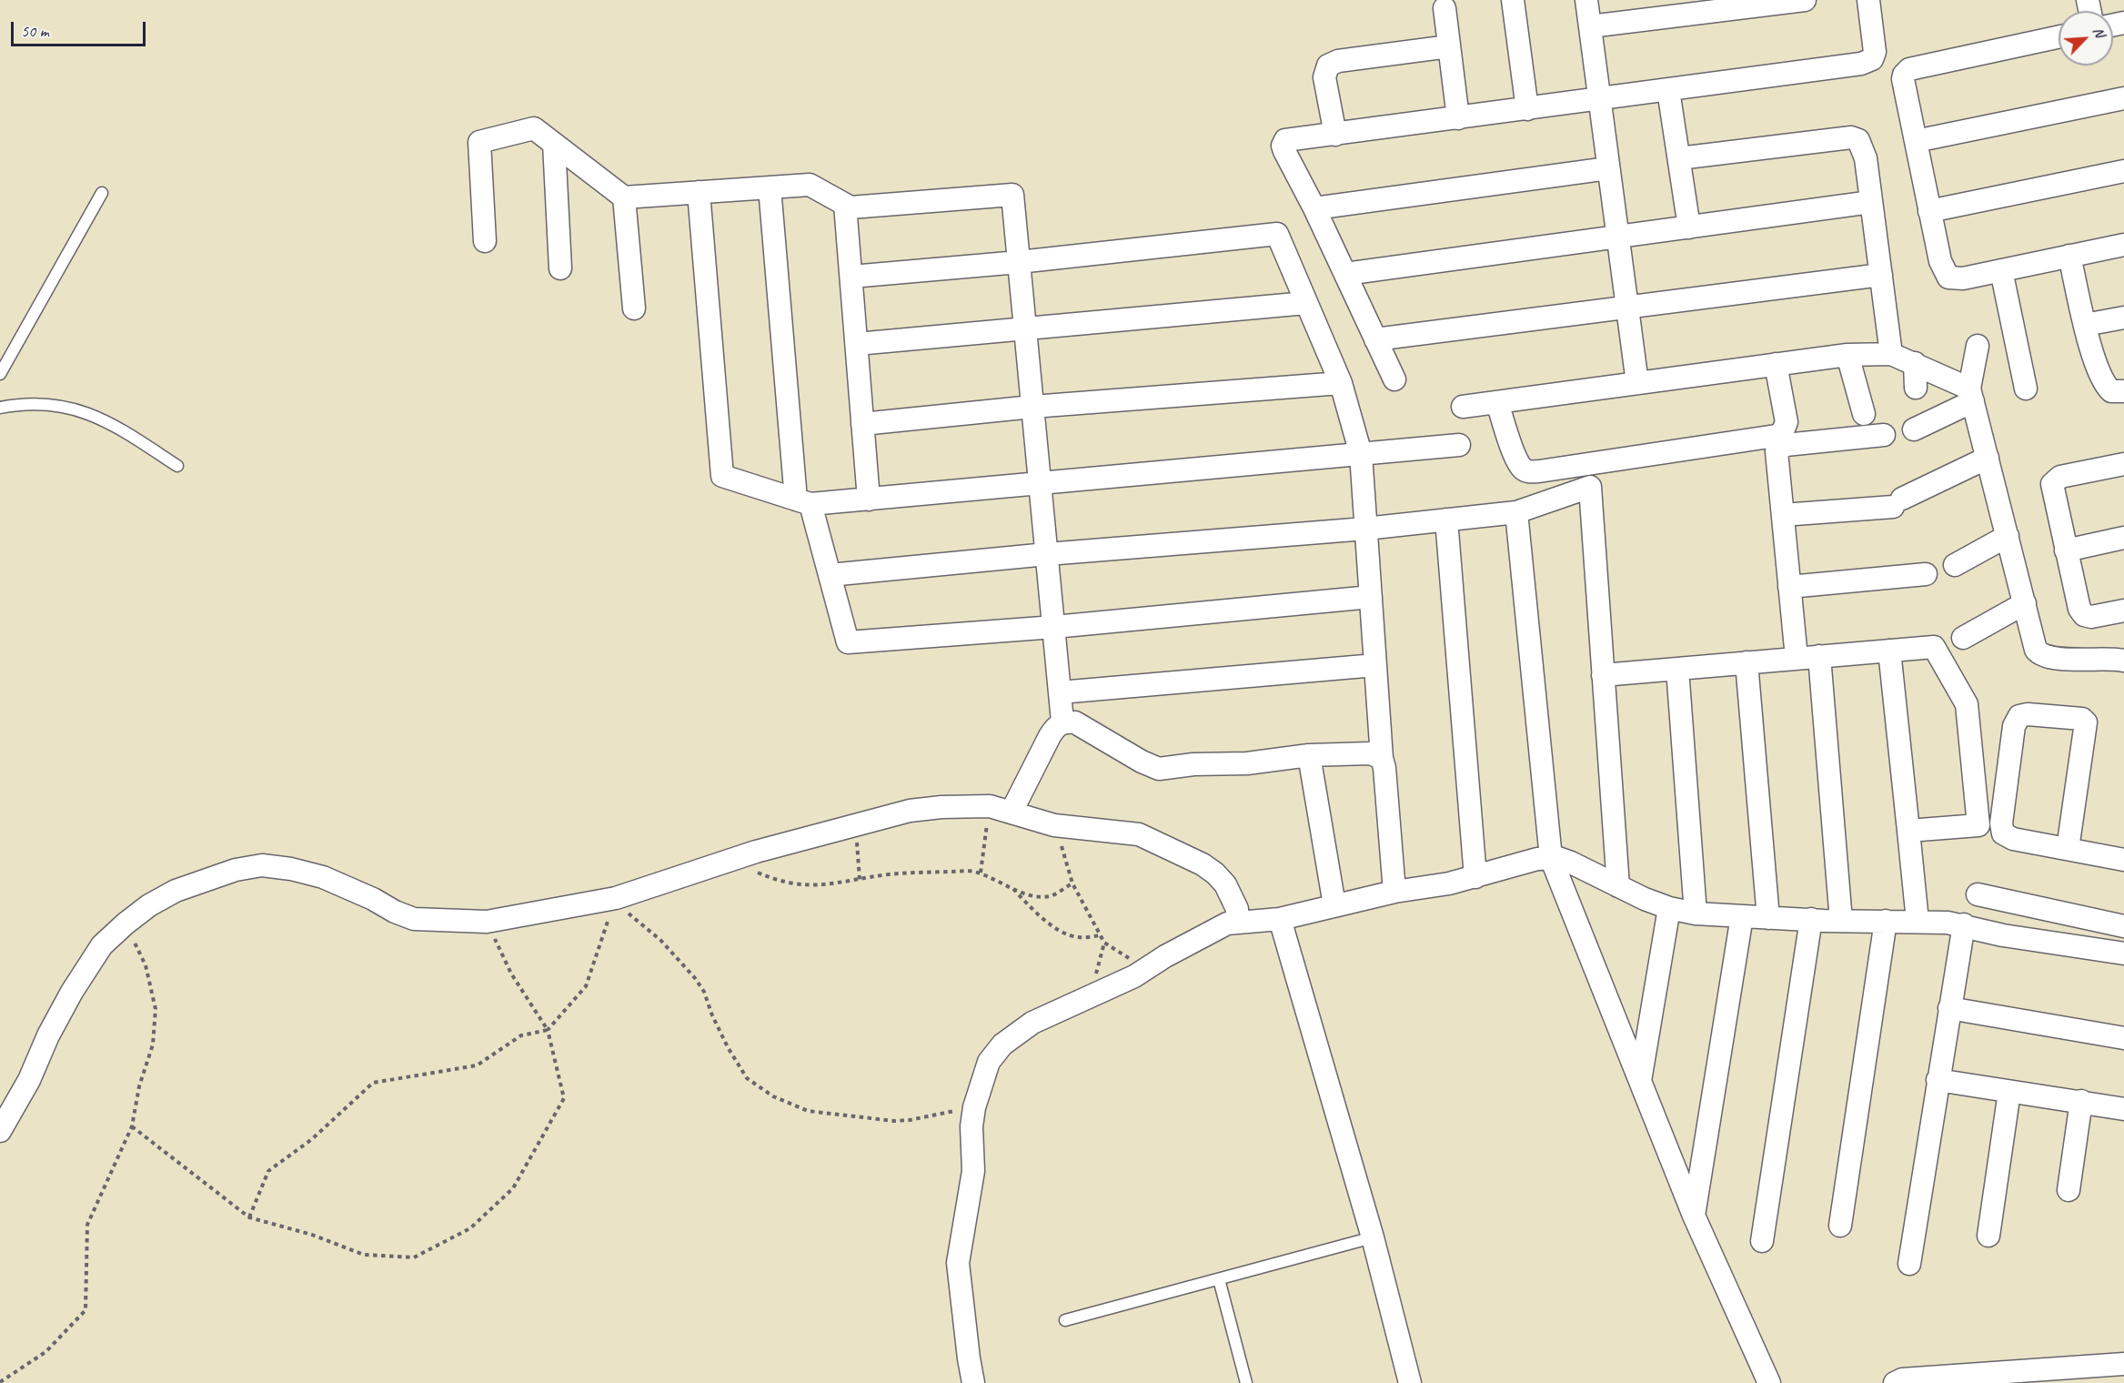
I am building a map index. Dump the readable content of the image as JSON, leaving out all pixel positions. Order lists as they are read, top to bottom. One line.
{"scale_bar":"50 m","north":"top right"}
